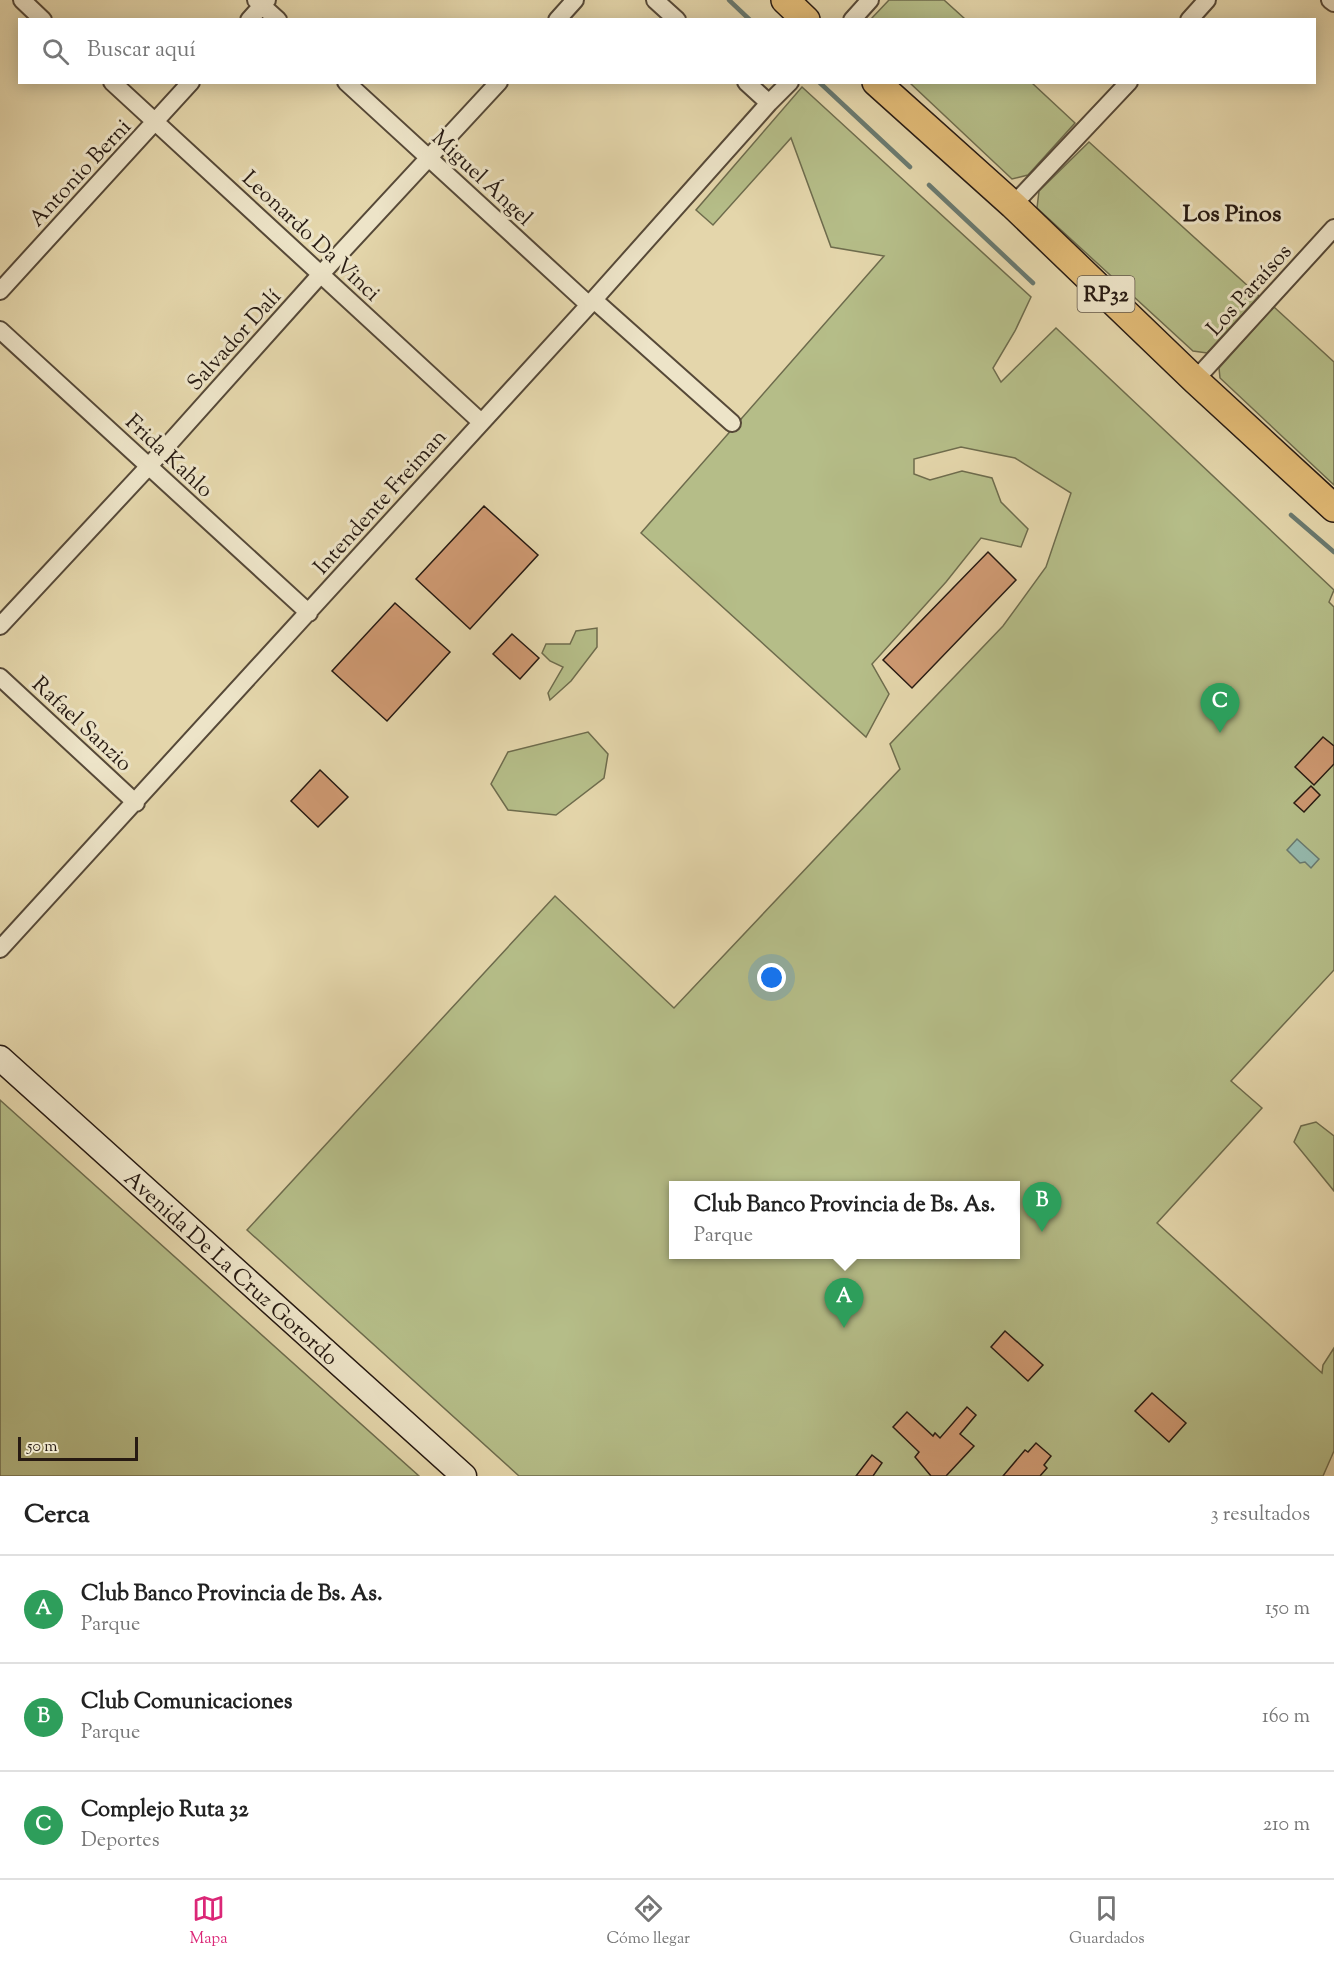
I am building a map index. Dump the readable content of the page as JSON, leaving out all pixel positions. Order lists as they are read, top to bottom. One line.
{"streets":{"main road":["RP32","Avenida De La Cruz Gorordo"],"street":["Antonio Berni","Miguel Ángel","Leonardo Da Vinci","Los Paraísos","Salvador Dalí","Frida Kahlo","Intendente Freiman","Rafael Sanzio"]},"crossings":[["Antonio Berni","Leonardo Da Vinci"],["Miguel Ángel","Salvador Dalí"],["Miguel Ángel","Intendente Freiman"],["Leonardo Da Vinci","Salvador Dalí"],["Leonardo Da Vinci","Intendente Freiman"],["Los Paraísos","RP32"],["Salvador Dalí","Frida Kahlo"],["Frida Kahlo","Intendente Freiman"],["Intendente Freiman","Rafael Sanzio"]],"districts":["Los Pinos"],"scale_bar":"50 m","page":{"search":"Buscar aquí","pins":["C","B","A"],"popup":["Club Banco Provincia de Bs. As.","Parque"],"scale":"50 m","heading":["Cerca","3 resultados"],"list":[{"mark":"A","name":"Club Banco Provincia de Bs. As.","note":"Parque","value":"150 m"},{"mark":"B","name":"Club Comunicaciones","note":"Parque","value":"160 m"},{"mark":"C","name":"Complejo Ruta 32","note":"Deportes","value":"210 m"}],"nav":["Mapa","Cómo llegar","Guardados"]}}
